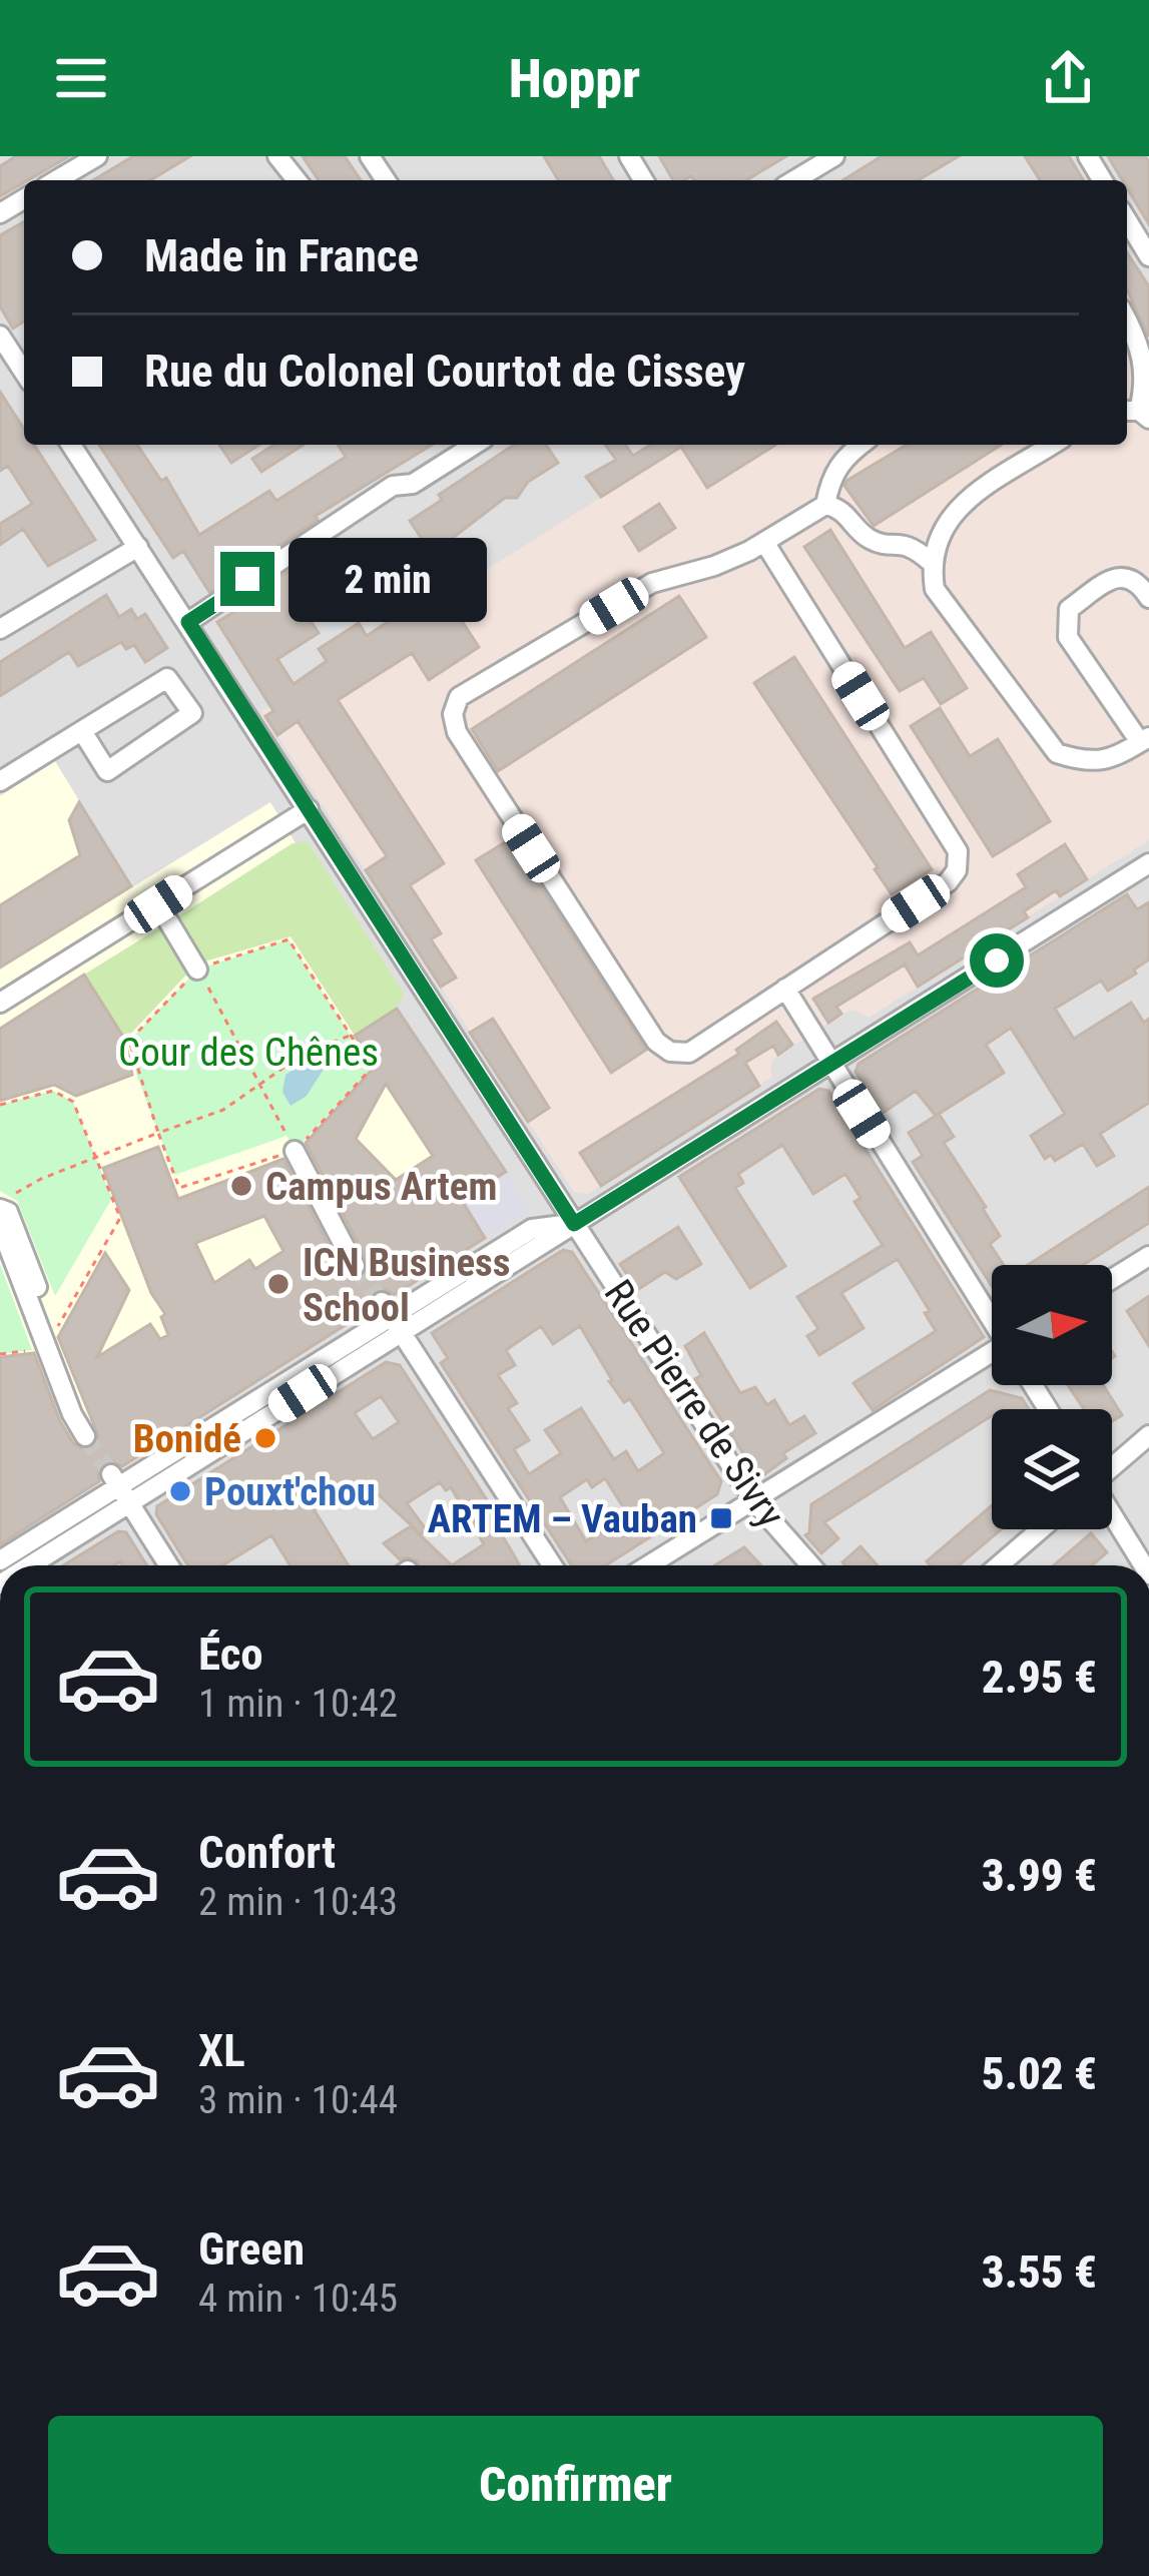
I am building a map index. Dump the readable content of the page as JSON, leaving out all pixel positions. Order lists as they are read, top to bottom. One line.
{"streets":{"street":["Rue Pierre de Sivry"]},"parks":["Cour des Chênes"],"places":{"other":["Campus Artem","ICN Business School","Bonidé","Pouxt'chou"],"transit":["ARTEM – Vauban"]},"north":"right","page":{"header":"Hoppr","banner":["Made in France","Rue du Colonel Courtot de Cissey"],"bubble":"2 min","list":[{"name":"Éco","note":"1 min · 10:42","value":"2.95 €"},{"name":"Confort","note":"2 min · 10:43","value":"3.99 €"},{"name":"XL","note":"3 min · 10:44","value":"5.02 €"},{"name":"Green","note":"4 min · 10:45","value":"3.55 €"}],"buttons":"Confirmer"}}
